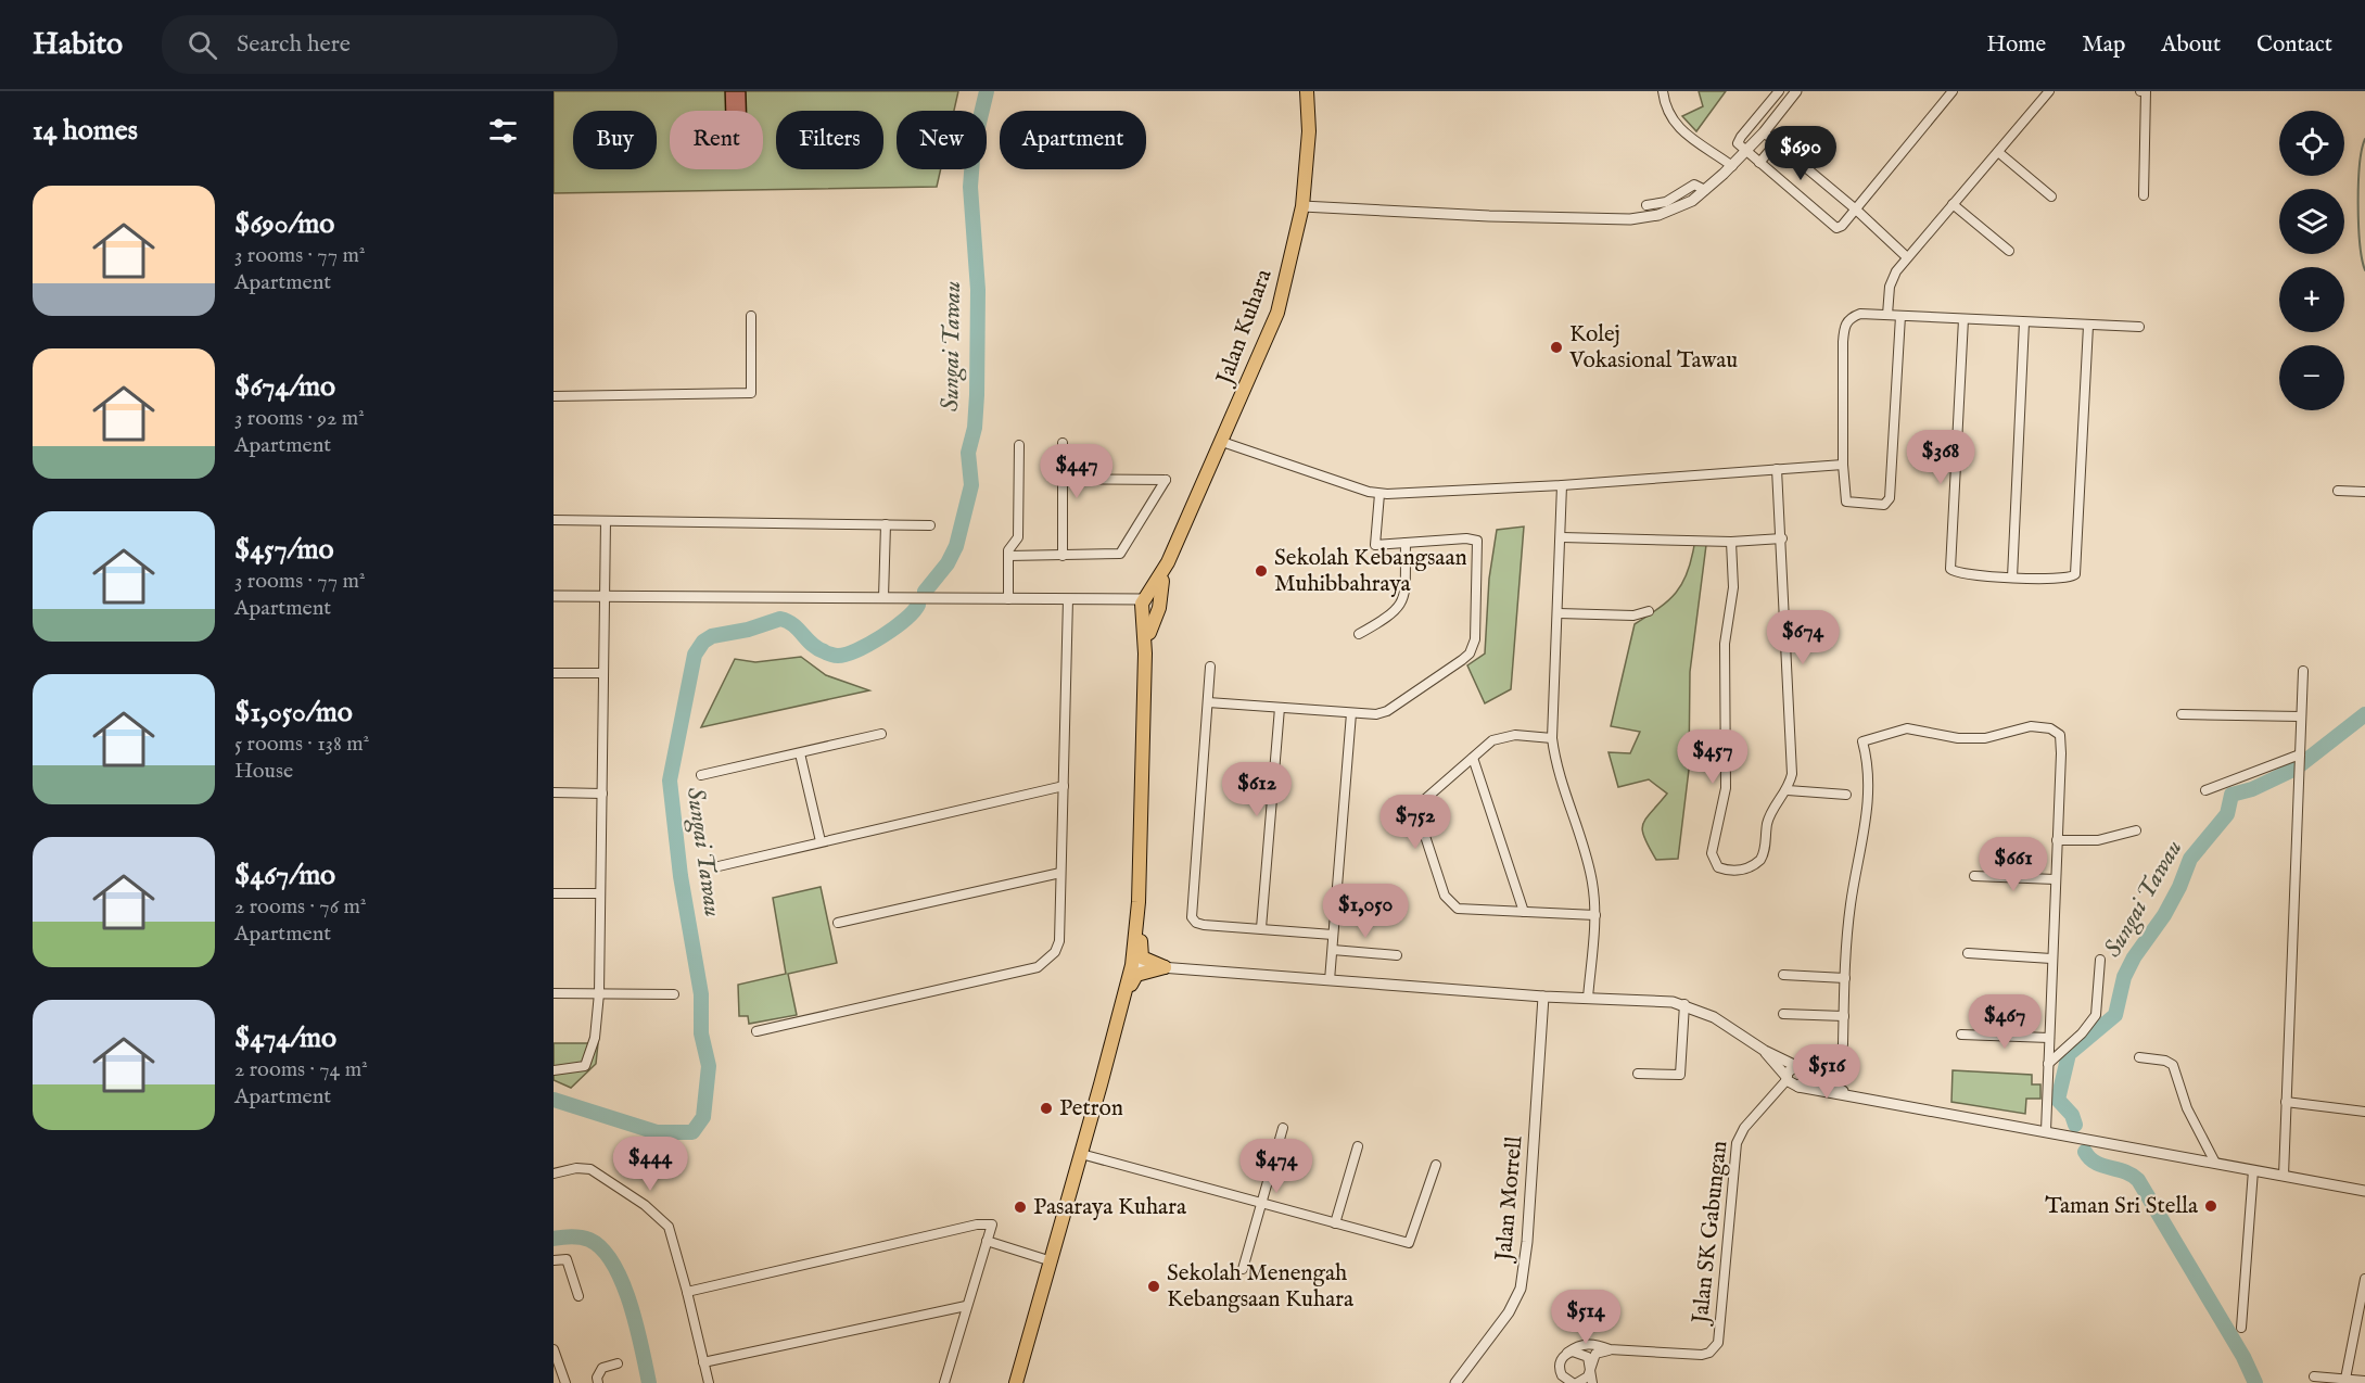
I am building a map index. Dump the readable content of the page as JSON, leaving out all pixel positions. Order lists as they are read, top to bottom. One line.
{"streets":{"main road":["Jalan Kuhara"],"street":["Jalan Morrell","Jalan SK Gabungan"]},"water":["Sungai Tawau"],"places":["Kolej Vokasional Tawau","Sekolah Kebangsaan Muhibbahraya","Petron","Taman Sri Stella","Pasaraya Kuhara","Sekolah Menengah Kebangsaan Kuhara"],"page":{"header":"Habito","search":"Search here","nav":["Home","Map","About","Contact"],"heading":"14 homes","map_buttons":["+","−"],"chip":["Buy","Rent","Filters","New","Apartment"],"price":["$690","$368","$447","$674","$457","$612","$752","$661","$1,050","$467","$516","$444","$474","$514"],"list":[{"name":"$690/mo","note":"3 rooms · 77 m² · Apartment"},{"name":"$674/mo","note":"3 rooms · 92 m² · Apartment"},{"name":"$457/mo","note":"3 rooms · 77 m² · Apartment"},{"name":"$1,050/mo","note":"5 rooms · 138 m² · House"},{"name":"$467/mo","note":"2 rooms · 76 m² · Apartment"},{"name":"$474/mo","note":"2 rooms · 74 m² · Apartment"}]}}
